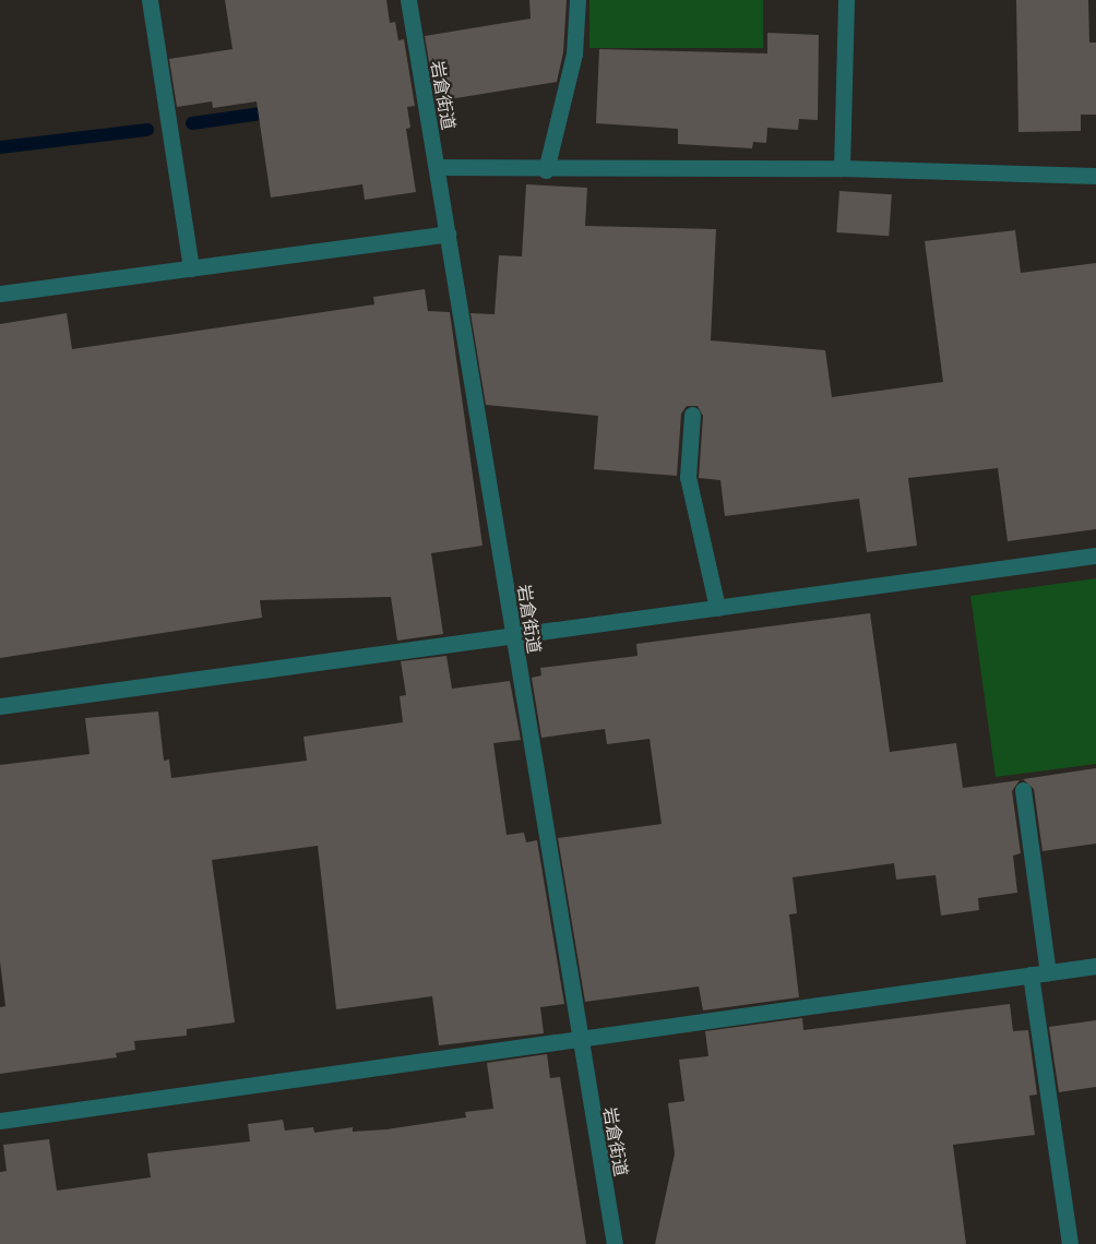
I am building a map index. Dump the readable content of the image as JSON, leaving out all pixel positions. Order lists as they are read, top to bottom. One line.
{"streets":{"street":["岩倉街道"]}}
